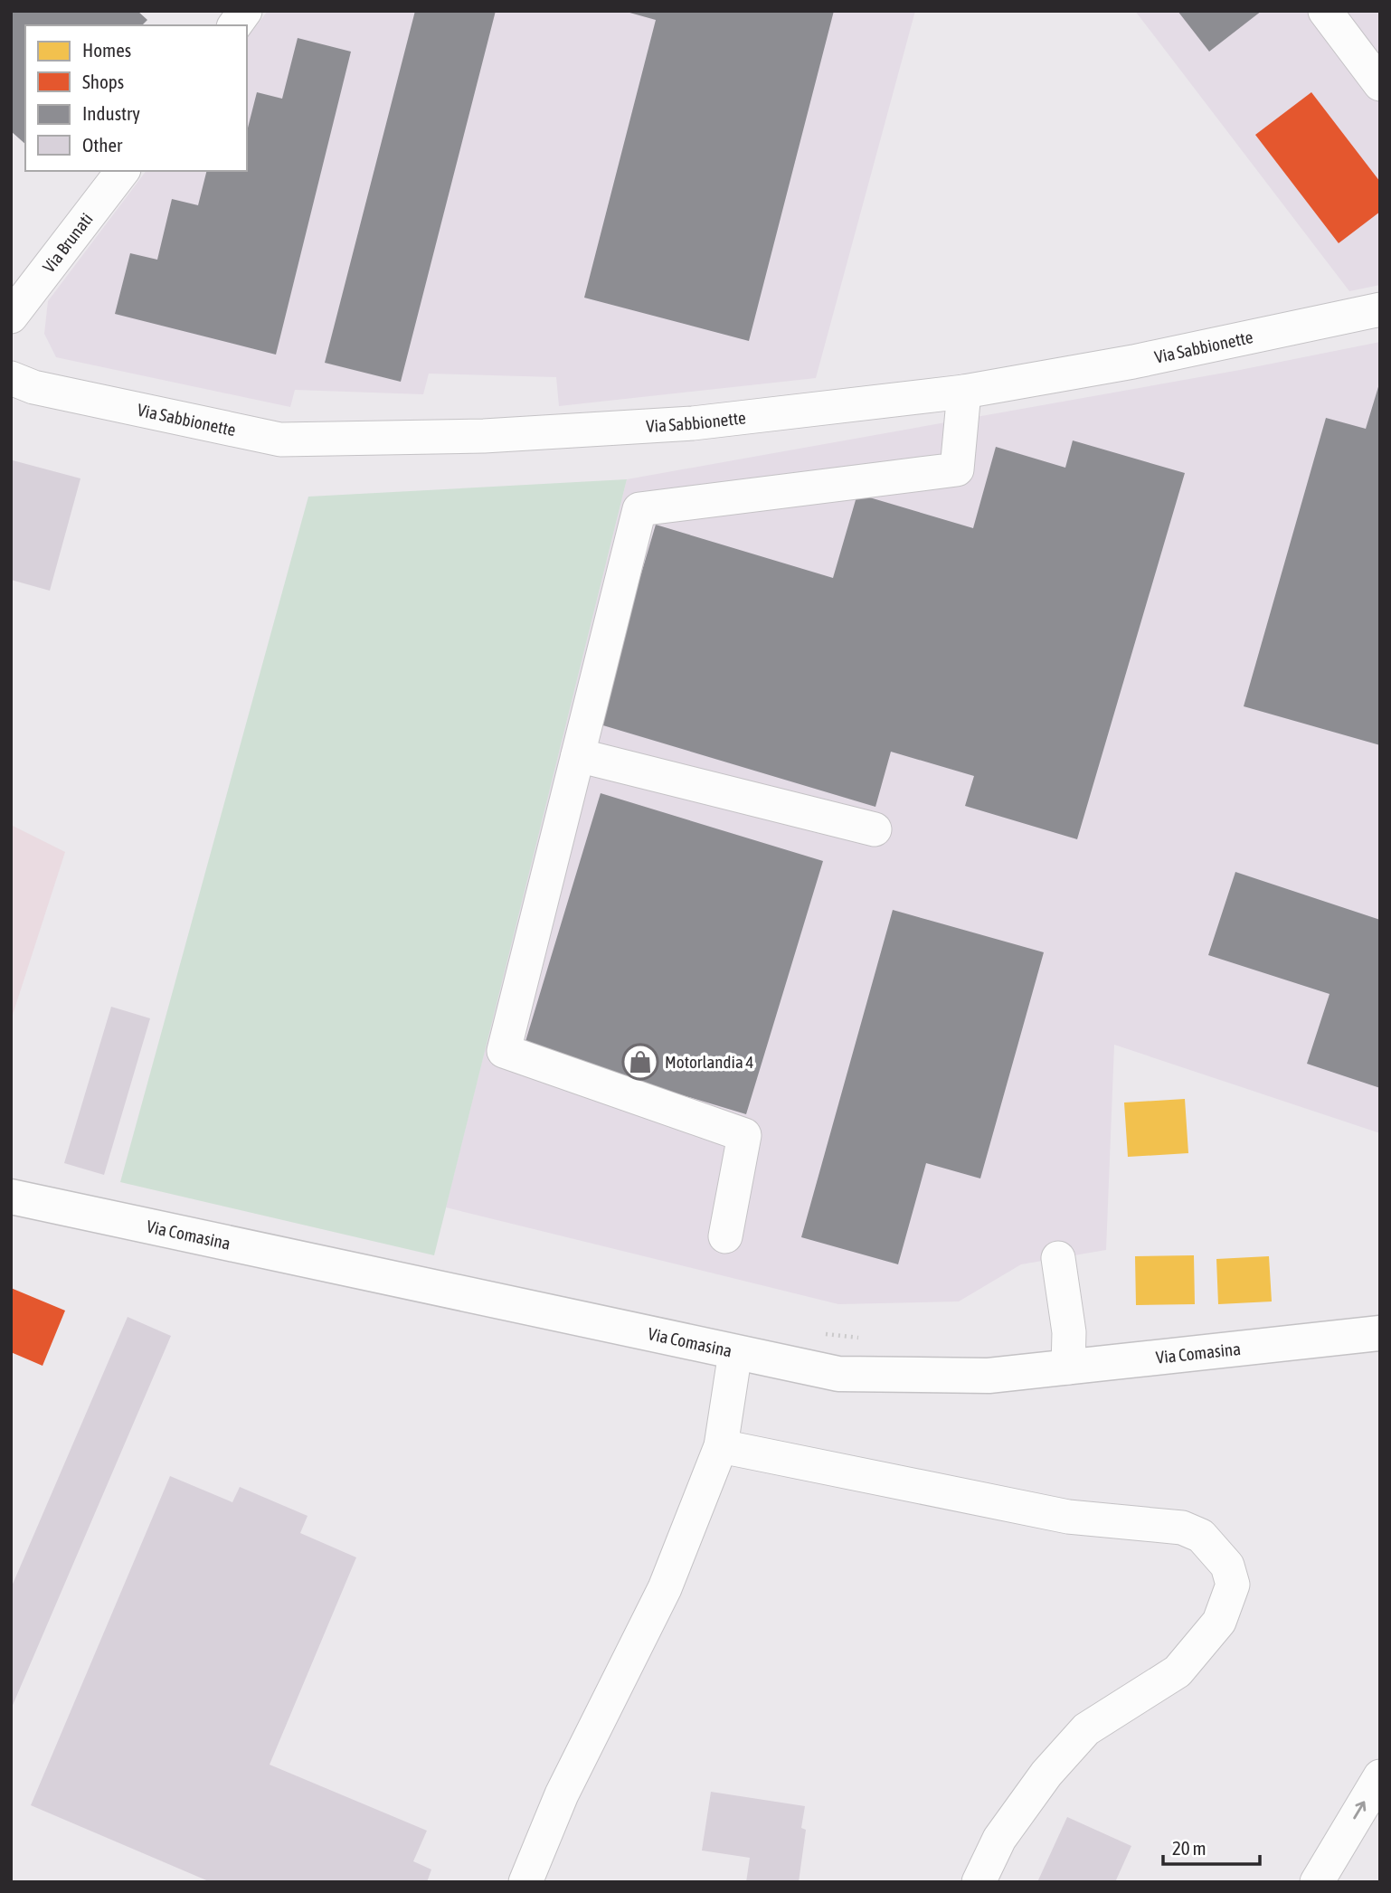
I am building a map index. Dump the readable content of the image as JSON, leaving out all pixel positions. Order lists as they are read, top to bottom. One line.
{"streets":{"main road":["Via Comasina"],"street":["Via Brunati","Via Sabbionette"]},"places":{"shop":["Motorlandia 4"]},"legend":["Homes","Shops","Industry","Other"],"scale_bar":"20 m"}
